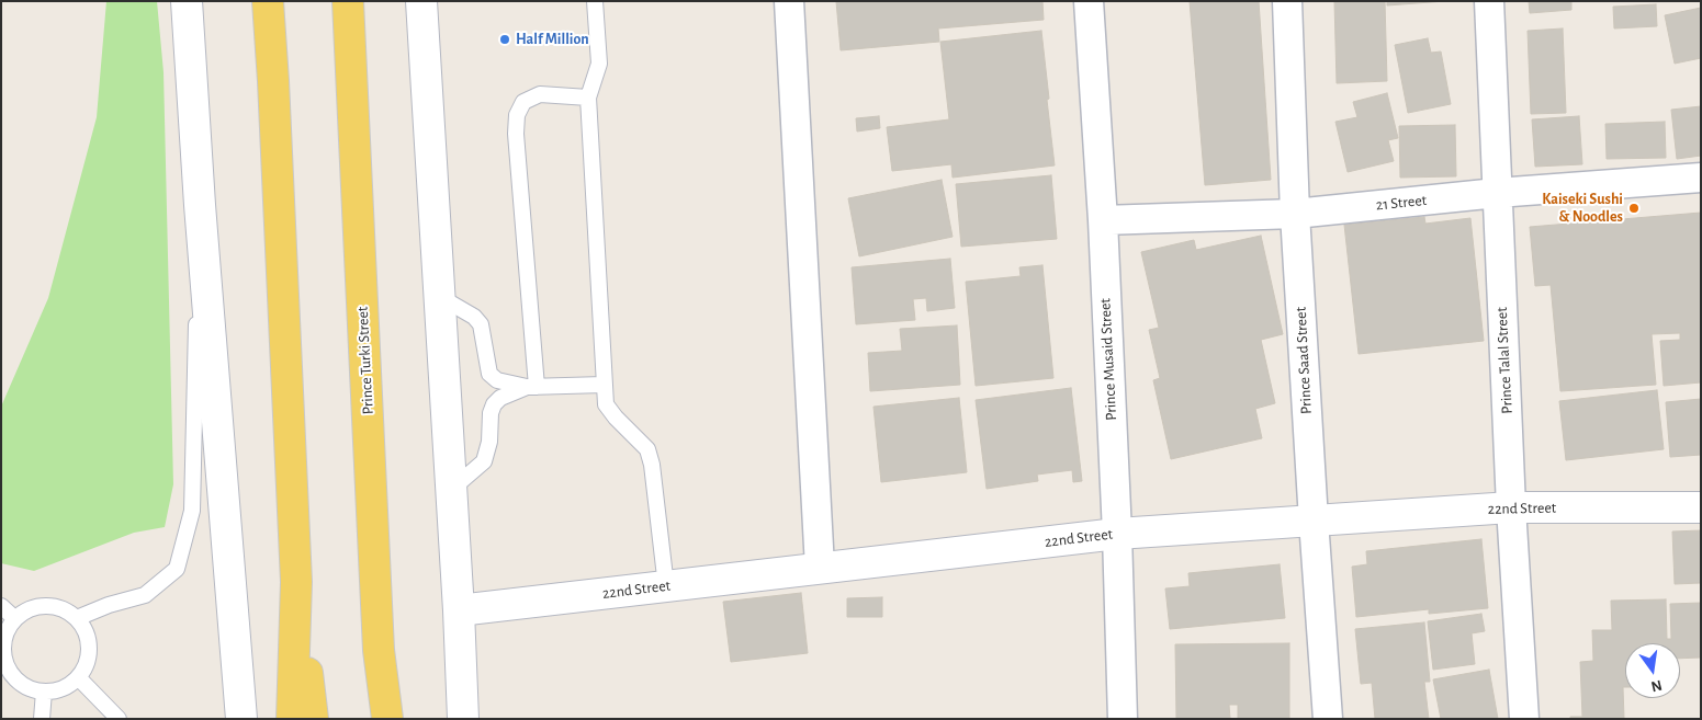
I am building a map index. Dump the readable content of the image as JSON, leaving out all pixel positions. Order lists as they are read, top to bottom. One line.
{"streets":{"main road":["Prince Turki Street"],"street":["21 Street","Prince Musaid Street","Prince Saad Street","Prince Talal Street","22nd Street"]},"crossings":[["21 Street","Prince Musaid Street"],["21 Street","Prince Saad Street"],["21 Street","Prince Talal Street"],["Prince Musaid Street","22nd Street"],["Prince Saad Street","22nd Street"],["Prince Talal Street","22nd Street"]],"places":["Half Million","Kaiseki Sushi & Noodles"],"north":"bottom"}
